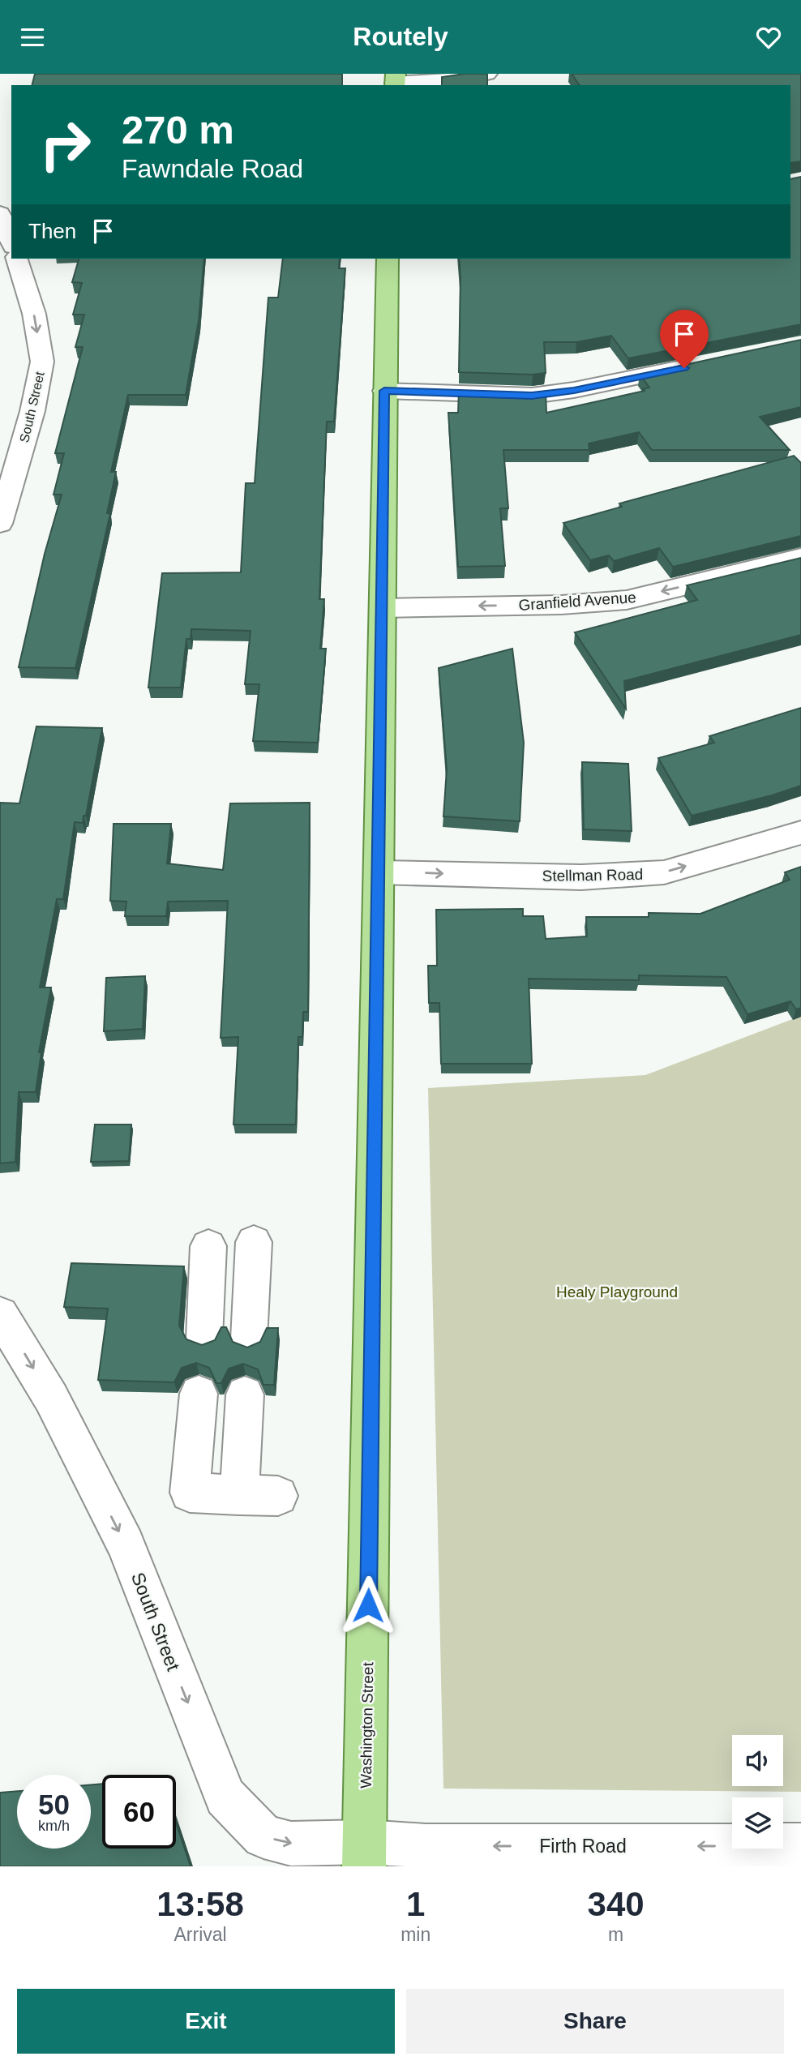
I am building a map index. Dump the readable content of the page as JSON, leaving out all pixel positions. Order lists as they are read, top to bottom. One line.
{"streets":{"main road":["Washington Street"],"street":["South Street","Granfield Avenue","Stellman Road","Firth Road"]},"crossings":[["South Street","Washington Street"],["South Street","Firth Road"],["Granfield Avenue","Washington Street"],["Stellman Road","Washington Street"],["Washington Street","Firth Road"]],"one_way":["South Street","Stellman Road","Firth Road"],"parks":["Healy Playground"],"page":{"header":"Routely","turn":["270 m","Fawndale Road"],"then":"Then","speed":"50 km/h","limit":"60","eta":["13:58","Arrival","1","min","340","m"],"buttons":["Exit","Share"]}}
